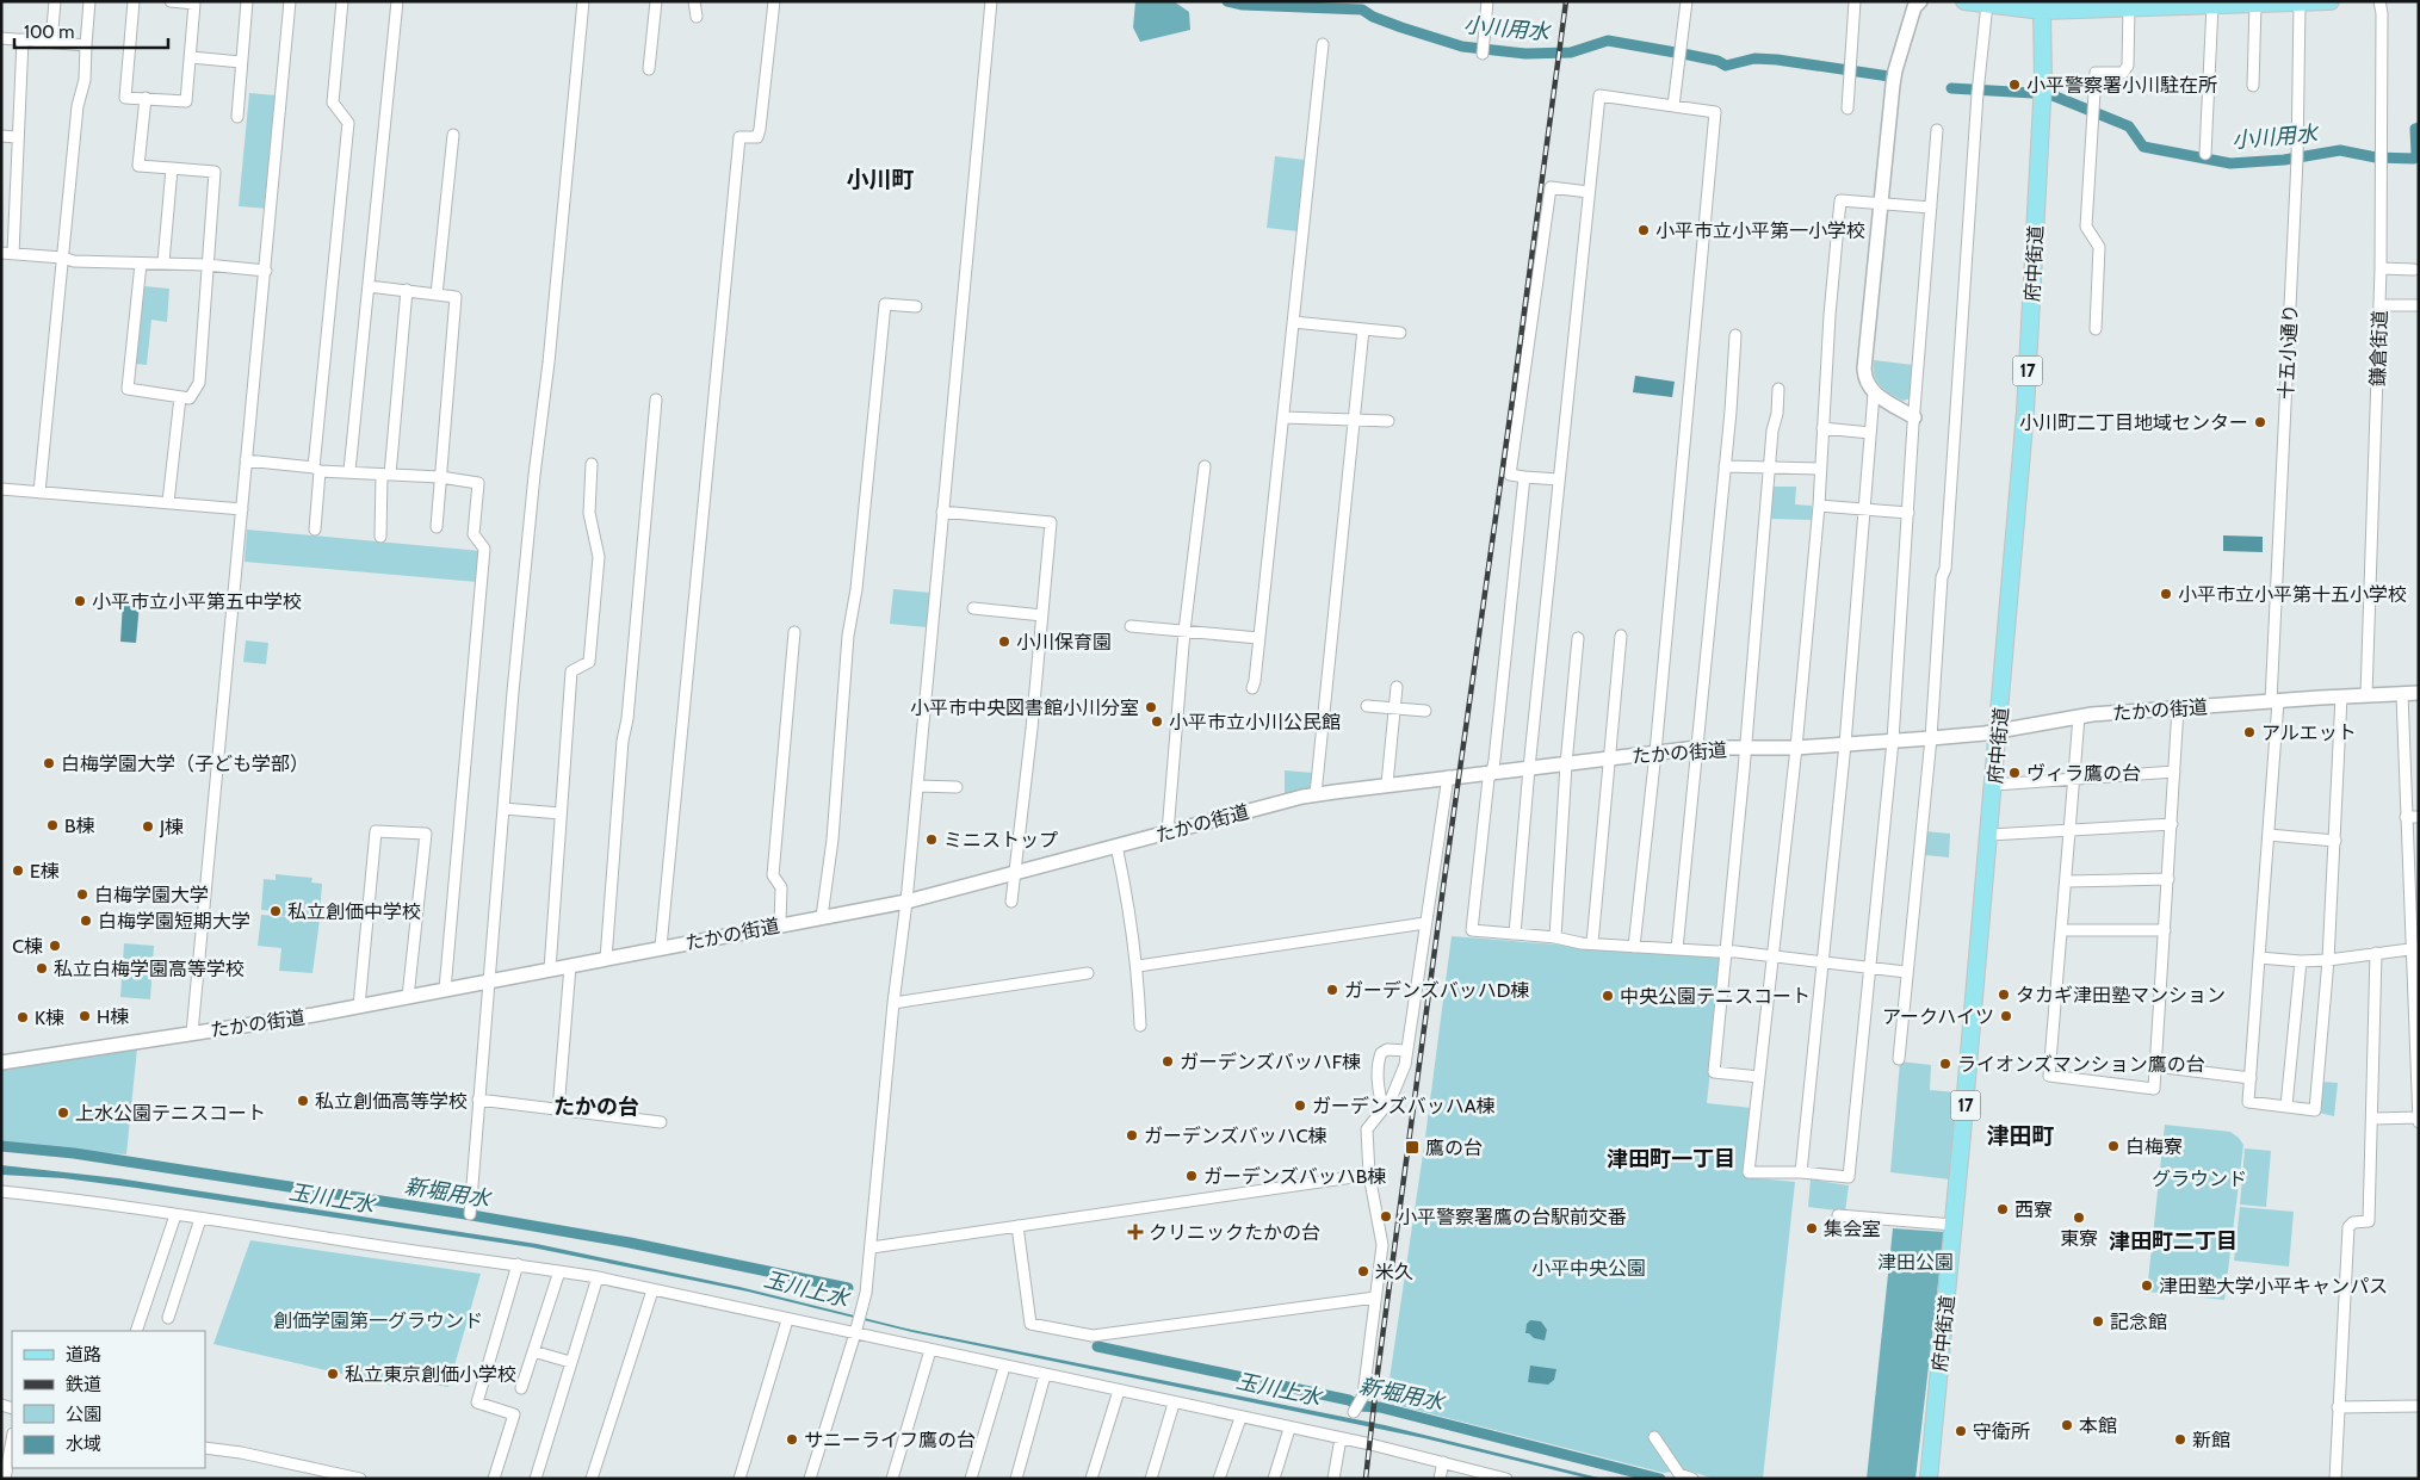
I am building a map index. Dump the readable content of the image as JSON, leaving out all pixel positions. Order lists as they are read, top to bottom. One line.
{"streets":{"main road":["府中街道","17"],"street":["鎌倉街道","十五小通り","たかの街道"]},"crossings":[["府中街道","たかの街道"],["鎌倉街道","たかの街道"],["十五小通り","たかの街道"]],"districts":["小川町","たかの台","津田町","津田町一丁目","津田町二丁目"],"water":["小川用水","新堀用水","玉川上水"],"parks":["グラウンド","津田公園","小平中央公園","創価学園第一グラウンド"],"places":{"other":["小平警察署小川駐在所","小平市立小平第一小学校","小川町二丁目地域センター","小平市立小平第十五小学校","小平市立小平第五中学校","小川保育園","小平市中央図書館小川分室","小平市立小川公民館","アルエット","白梅学園大学（子ども学部）","ヴィラ鷹の台","B棟","J棟","ミニストップ","E棟","白梅学園大学","私立創価中学校","白梅学園短期大学","C棟","私立白梅学園高等学校","ガーデンズバッハD棟","タカギ津田塾マンション","中央公園テニスコート","H棟","アークハイツ","K棟","ガーデンズバッハF棟","ライオンズマンション鷹の台","私立創価高等学校","ガーデンズバッハA棟","上水公園テニスコート","ガーデンズバッハC棟","白梅寮","ガーデンズバッハB棟","西寮","小平警察署鷹の台駅前交番","東寮","集会室","米久","津田塾大学小平キャンパス","記念館","私立東京創価小学校","本館","守衛所","サニーライフ鷹の台","新館"],"transit":["鷹の台"],"health":["クリニックたかの台"]},"legend":["道路","鉄道","公園","水域"],"scale_bar":"100 m"}
